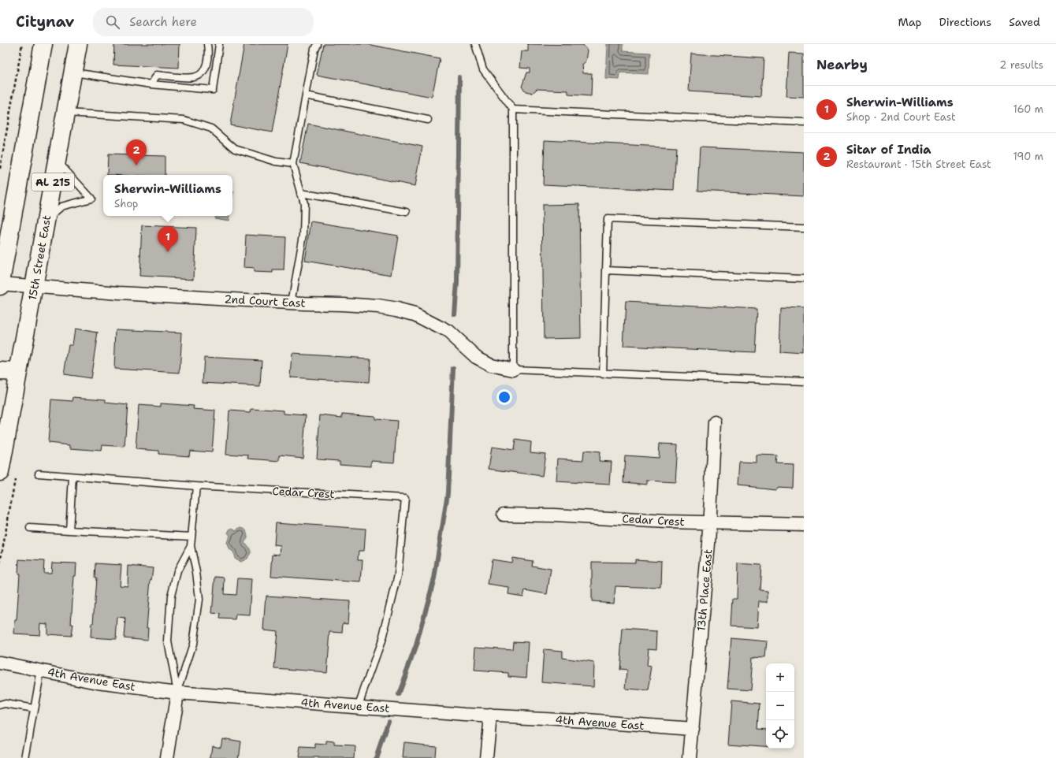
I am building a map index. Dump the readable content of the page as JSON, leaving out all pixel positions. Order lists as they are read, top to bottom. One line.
{"streets":{"main road":["AL 215","15th Street East"],"street":["2nd Court East","Cedar Crest","13th Place East","4th Avenue East"]},"crossings":[["AL 215","2nd Court East"],["15th Street East","2nd Court East"],["Cedar Crest","13th Place East"],["Cedar Crest","4th Avenue East"],["13th Place East","4th Avenue East"]],"page":{"header":"Citynav","search":"Search here","nav":["Map","Directions","Saved"],"heading":["Nearby","2 results"],"list":[{"mark":"1","name":"Sherwin-Williams","note":"Shop · 2nd Court East","value":"160 m"},{"mark":"2","name":"Sitar of India","note":"Restaurant · 15th Street East","value":"190 m"}],"pins":["2","1"],"popup":["Sherwin-Williams","Shop"],"map_buttons":["+","−"]}}
